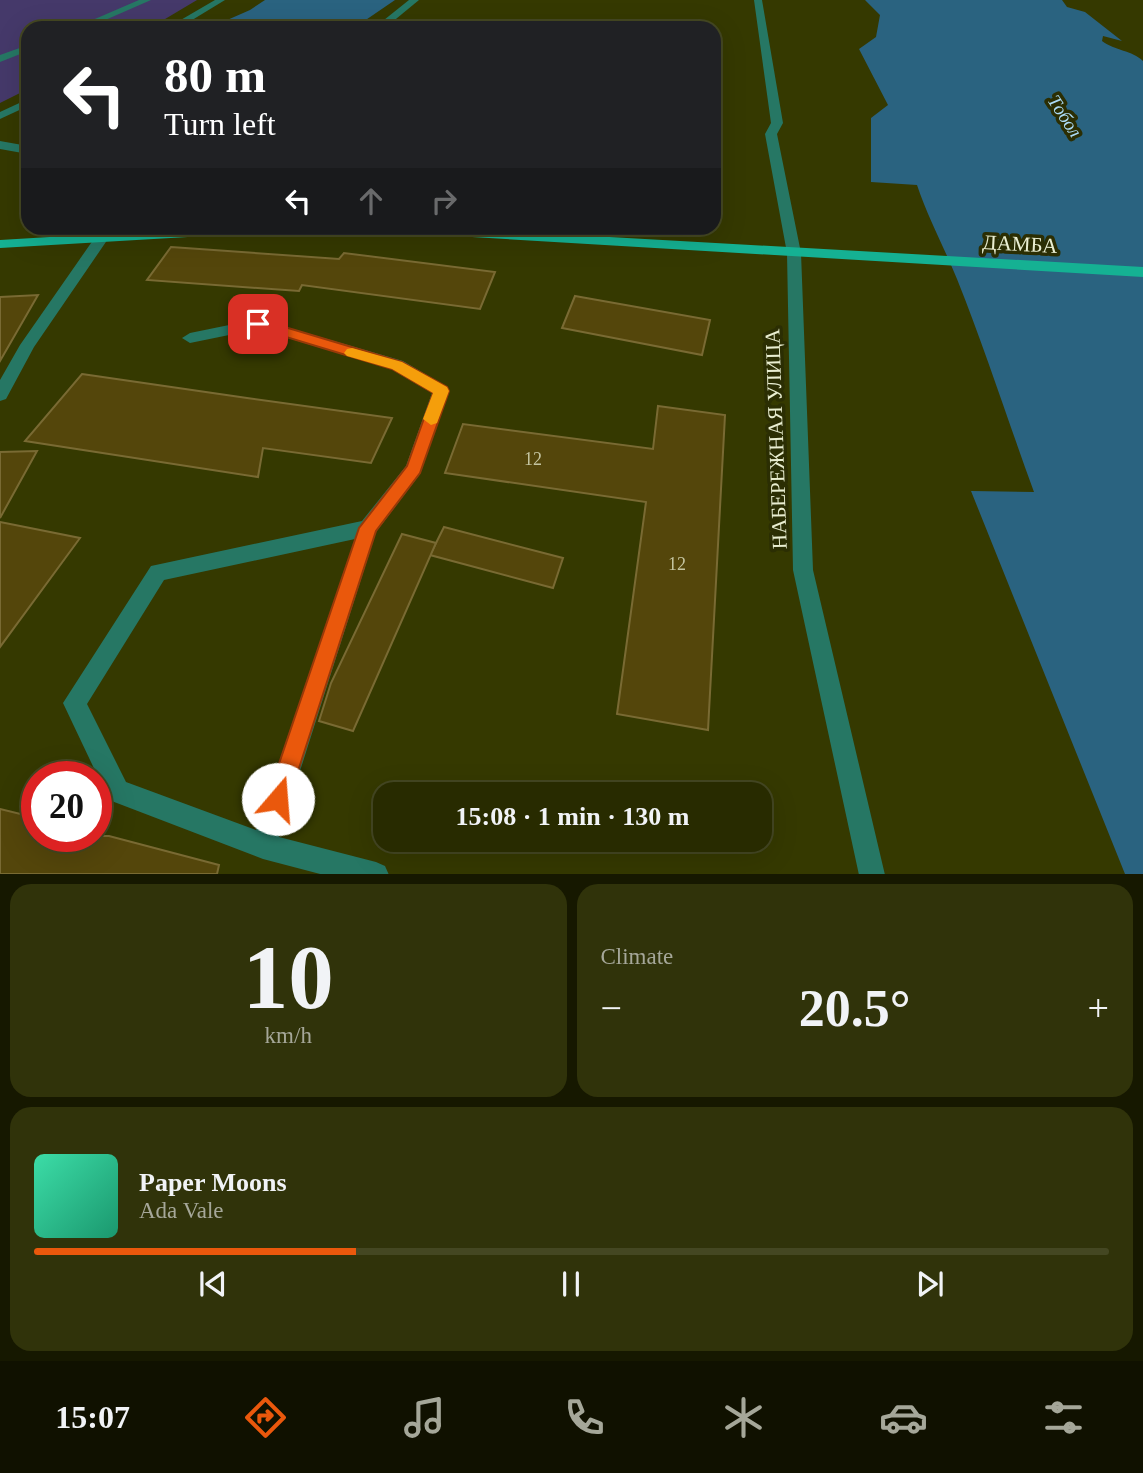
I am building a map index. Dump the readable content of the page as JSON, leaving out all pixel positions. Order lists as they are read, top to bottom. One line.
{"streets":{"main road":["ДАМБА"],"street":["НАБЕРЕЖНАЯ УЛИЦА"]},"crossings":[["ДАМБА","НАБЕРЕЖНАЯ УЛИЦА"]],"water":["Тобол"],"house_numbers":["12","12"],"page":{"turn":["80 m","Turn left"],"limit":"20","trip":"15:08 · 1 min · 130 m","tile":[["10","km/h"],"Climate"],"heat":["−","20.5°","+"],"song":["Paper Moons","Ada Vale"],"tabs":"15:07"}}
